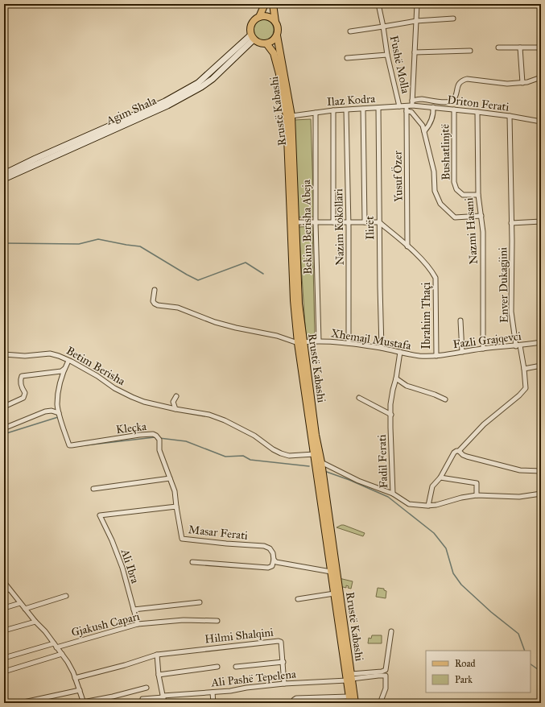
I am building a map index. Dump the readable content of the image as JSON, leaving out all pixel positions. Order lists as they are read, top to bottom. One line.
{"streets":{"main road":["Agim Shala","Rrustë Kabashi"],"street":["Fushë Molla","Ilaz Kodra","Driton Ferati","Bushatlinjtë","Yusuf Özer","Bekim Berisha Abeja","Nazim Kokollari","Ilirët","Nazmi Hasani","Enver Dukagjini","Ibrahim Thaçi","Xhemajl Mustafa","Fazli Grajqevci","Betim Berisha","Kleçka","Fadil Ferati","Masar Ferati","Ali Ibra","Gjakush Capari","Hilmi Shalqini","Ali Pashë Tepelena"]},"crossings":[["Fushë Molla","Ilaz Kodra"],["Ilaz Kodra","Driton Ferati"],["Ilaz Kodra","Rrustë Kabashi"],["Ilaz Kodra","Yusuf Özer"],["Ilaz Kodra","Bekim Berisha Abeja"],["Ilaz Kodra","Nazim Kokollari"],["Ilaz Kodra","Ilirët"],["Driton Ferati","Bushatlinjtë"],["Driton Ferati","Nazmi Hasani"],["Driton Ferati","Enver Dukagjini"],["Agim Shala","Rrustë Kabashi"],["Rrustë Kabashi","Xhemajl Mustafa"],["Rrustë Kabashi","Betim Berisha"],["Rrustë Kabashi","Ali Pashë Tepelena"],["Bushatlinjtë","Nazmi Hasani"],["Yusuf Özer","Ibrahim Thaçi"],["Bekim Berisha Abeja","Xhemajl Mustafa"],["Nazim Kokollari","Xhemajl Mustafa"],["Ilirët","Ibrahim Thaçi"],["Ilirët","Xhemajl Mustafa"],["Nazmi Hasani","Fazli Grajqevci"],["Enver Dukagjini","Fazli Grajqevci"],["Ibrahim Thaçi","Xhemajl Mustafa"],["Ibrahim Thaçi","Fazli Grajqevci"],["Xhemajl Mustafa","Fazli Grajqevci"],["Xhemajl Mustafa","Fadil Ferati"],["Kleçka","Masar Ferati"],["Kleçka","Ali Ibra"],["Masar Ferati","Ali Ibra"],["Ali Ibra","Gjakush Capari"],["Hilmi Shalqini","Ali Pashë Tepelena"]],"legend":["Road","Park"]}
